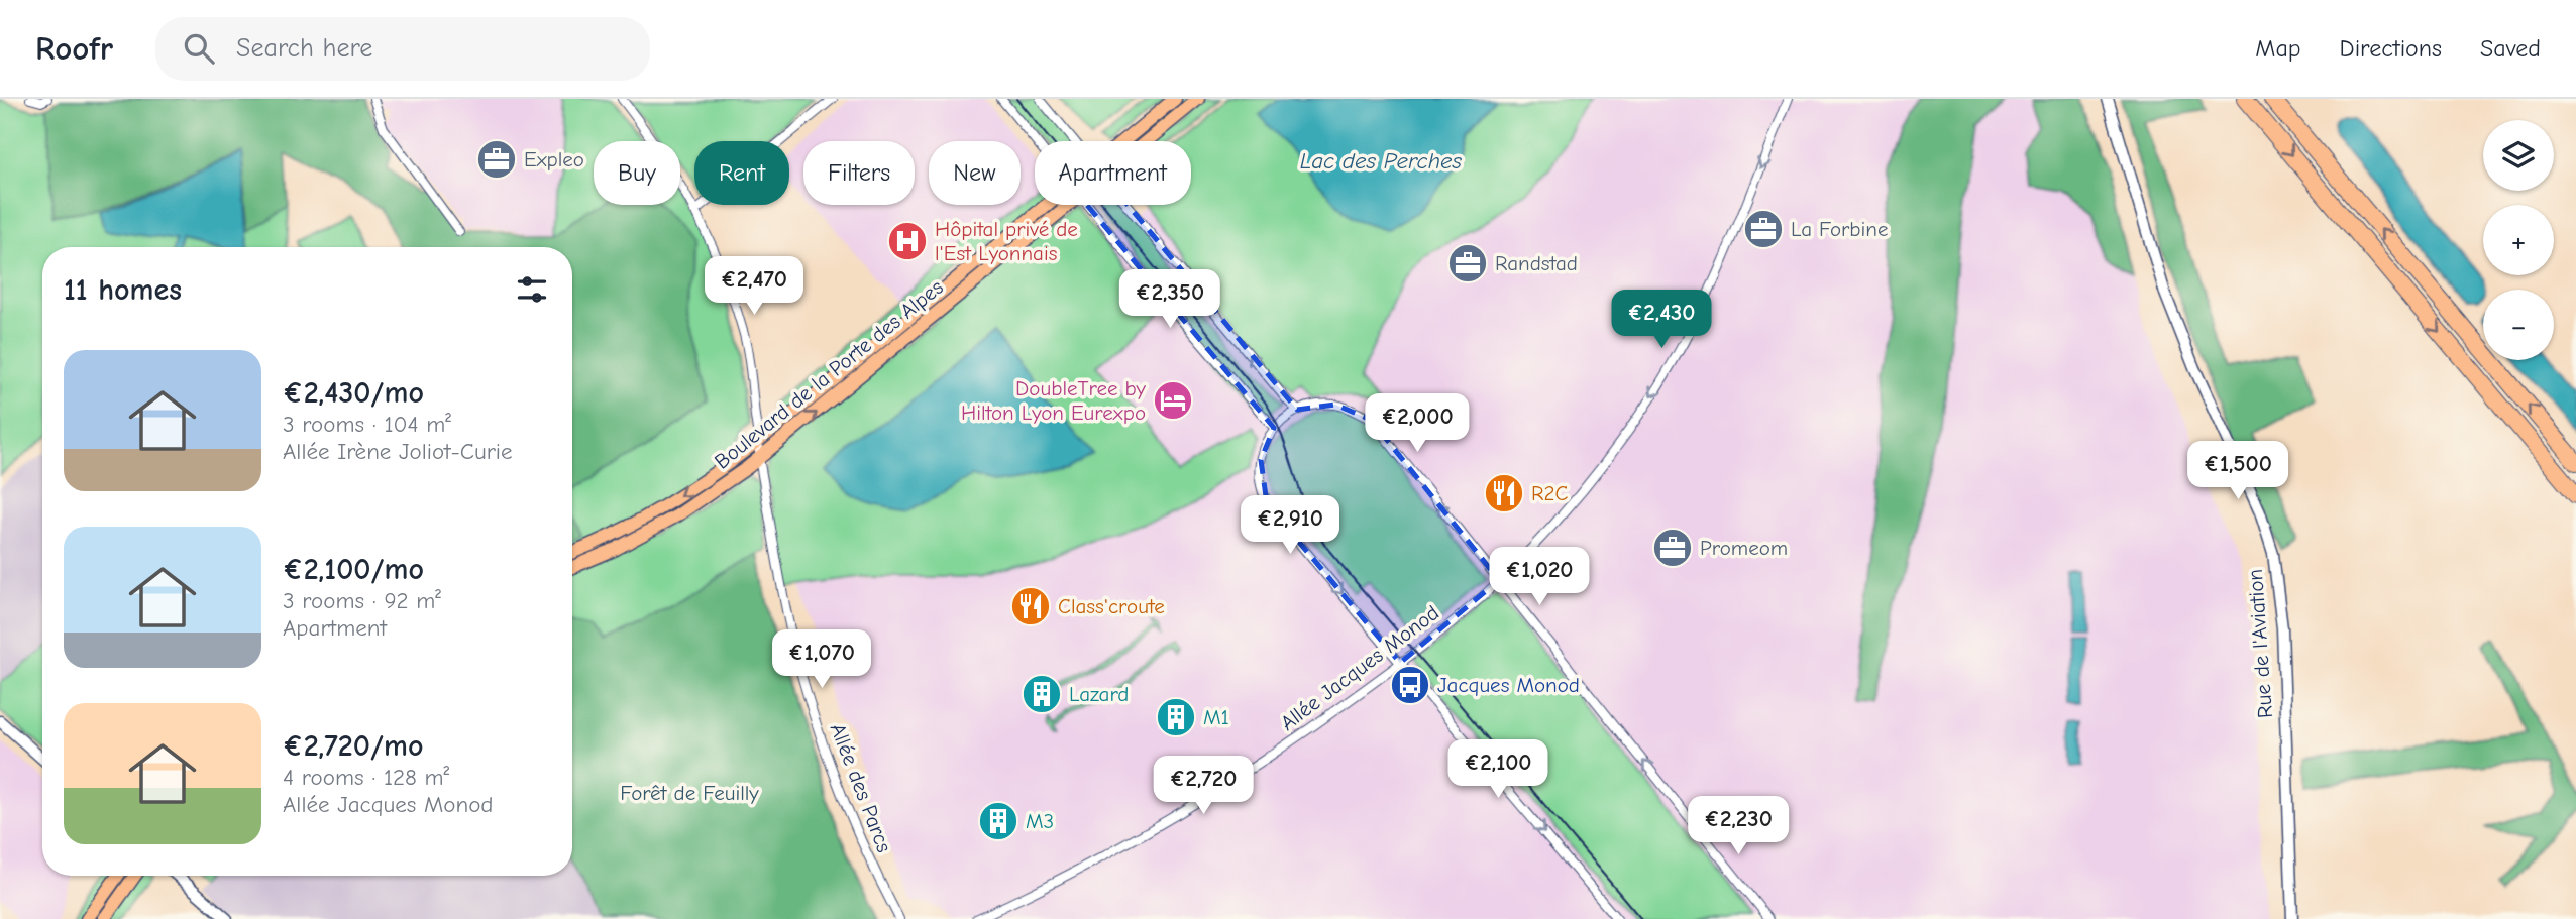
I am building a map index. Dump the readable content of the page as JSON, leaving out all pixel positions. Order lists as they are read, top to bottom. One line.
{"streets":{"main road":["Boulevard de la Porte des Alpes"],"street":["Rue de l'Aviation","Allée Jacques Monod","Allée des Parcs"]},"crossings":[["Boulevard de la Porte des Alpes","Allée des Parcs"]],"one_way":["Allée Jacques Monod"],"water":["Lac des Perches"],"parks":["Forêt de Feuilly"],"places":{"office":["Expleo","La Forbine","Randstad","Promeom"],"hospital":["Hôpital privé de l'Est Lyonnais"],"hotel":["DoubleTree by Hilton Lyon Eurexpo"],"restaurant":["R2C","Class'croute"],"bus stop":["Jacques Monod"],"building":["Lazard","M1","M3"]},"page":{"header":"Roofr","search":"Search here","nav":["Map","Directions","Saved"],"map_buttons":["+","−"],"chip":["Buy","Rent","Filters","New","Apartment"],"heading":"11 homes","price":["€2,470","€2,350","€2,430","€2,000","€1,500","€2,910","€1,020","€1,070","€2,100","€2,720","€2,230"],"list":[{"name":"€2,430/mo","note":"3 rooms · 104 m² · Allée Irène Joliot-Curie"},{"name":"€2,100/mo","note":"3 rooms · 92 m² · Apartment"},{"name":"€2,720/mo","note":"4 rooms · 128 m² · Allée Jacques Monod"}]}}
